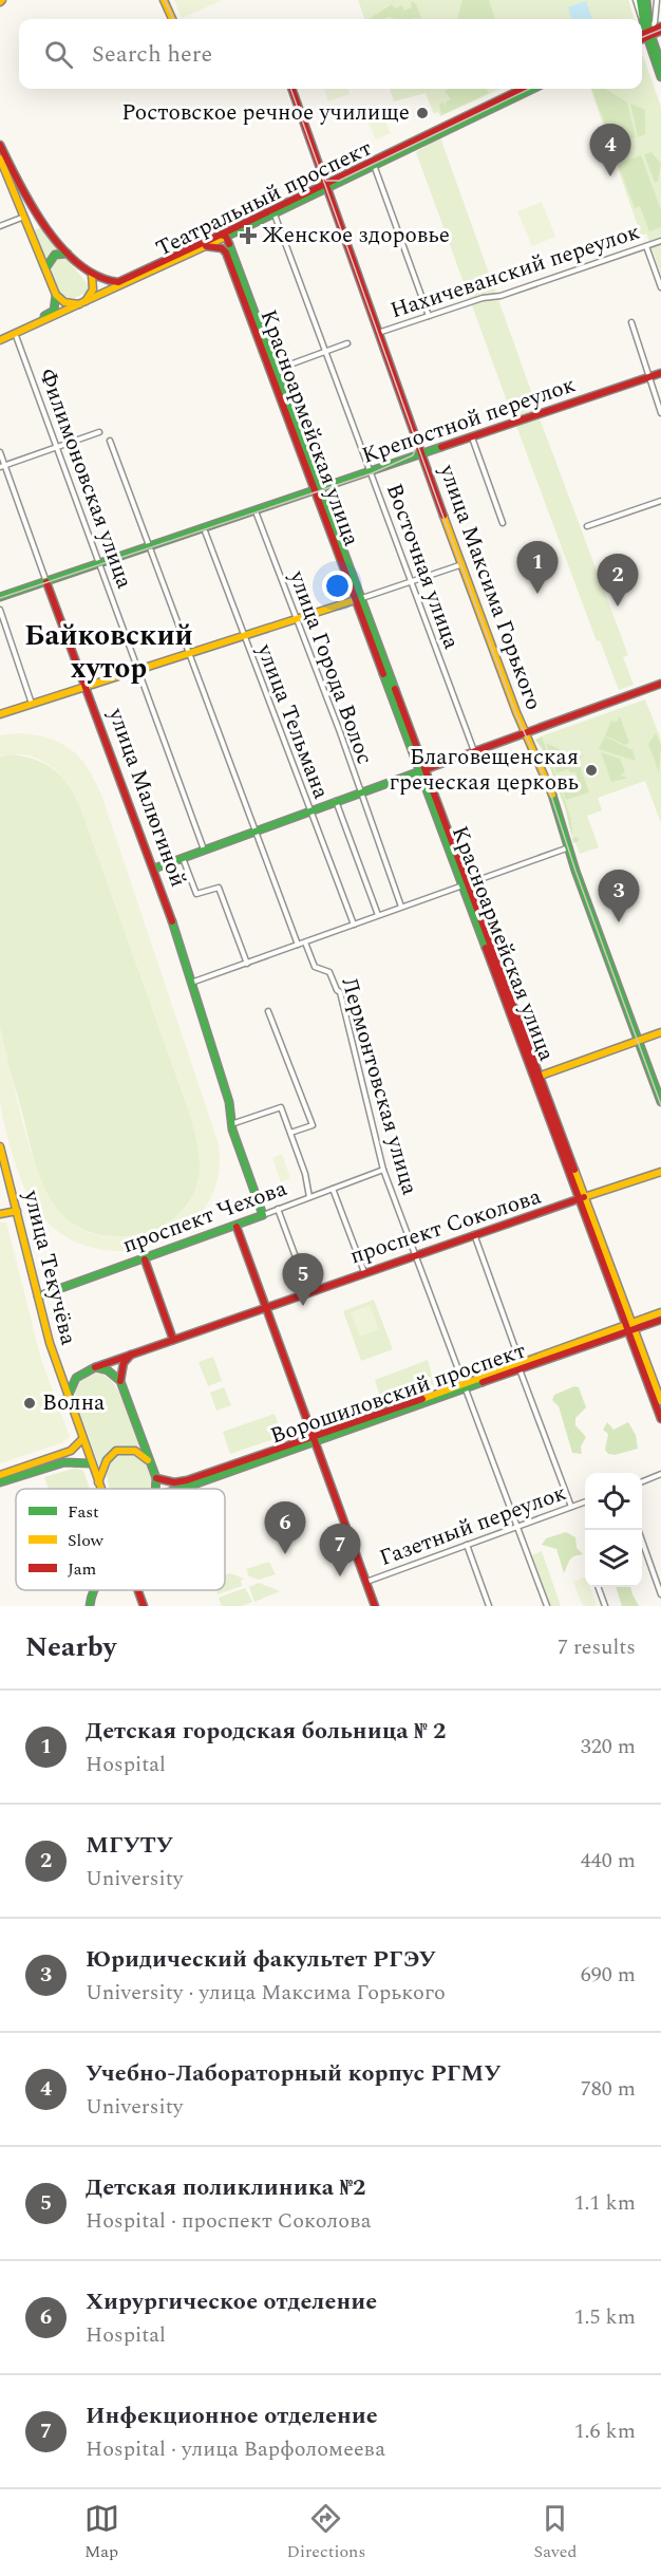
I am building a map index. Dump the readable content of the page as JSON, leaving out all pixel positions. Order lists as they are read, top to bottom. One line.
{"streets":{"main road":["Театральный проспект","Крепостной переулок","Красноармейская улица","улица Максима Горького","улица Малюгиной","проспект Чехова","проспект Соколова","улица Текучёва","Ворошиловский проспект"],"street":["Нахичеванский переулок","Филимоновская улица","Восточная улица","улица Города Волос","улица Тельмана","Лермонтовская улица","Газетный переулок"]},"crossings":[["Театральный проспект","Красноармейская улица"],["Театральный проспект","Филимоновская улица"],["Театральный проспект","Восточная улица"],["Театральный проспект","улица Максима Горького"],["Нахичеванский переулок","улица Максима Горького"],["Крепостной переулок","Красноармейская улица"],["Крепостной переулок","Филимоновская улица"],["Крепостной переулок","Восточная улица"],["Крепостной переулок","улица Максима Горького"],["Крепостной переулок","улица Города Волос"],["Крепостной переулок","улица Тельмана"],["Крепостной переулок","улица Малюгиной"],["Красноармейская улица","проспект Соколова"],["Красноармейская улица","Ворошиловский проспект"],["улица Малюгиной","проспект Чехова"],["Лермонтовская улица","проспект Чехова"],["Лермонтовская улица","проспект Соколова"],["Лермонтовская улица","Ворошиловский проспект"],["Лермонтовская улица","Газетный переулок"],["проспект Чехова","улица Текучёва"],["проспект Соколова","улица Текучёва"]],"districts":["Байковский хутор"],"places":{"other":["Ростовское речное училище","Благовещенская греческая церковь","Волна"],"health":["Женское здоровье"]},"legend":["Fast","Slow","Jam"],"page":{"search":"Search here","pins":["4","1","2","3","5","6","7"],"heading":["Nearby","7 results"],"list":[{"mark":"1","name":"Детская городская больница № 2","note":"Hospital","value":"320 m"},{"mark":"2","name":"МГУТУ","note":"University","value":"440 m"},{"mark":"3","name":"Юридический факультет РГЭУ","note":"University · улица Максима Горького","value":"690 m"},{"mark":"4","name":"Учебно-Лабораторный корпус РГМУ","note":"University","value":"780 m"},{"mark":"5","name":"Детская поликлиника №2","note":"Hospital · проспект Соколова","value":"1.1 km"},{"mark":"6","name":"Хирургическое отделение","note":"Hospital","value":"1.5 km"},{"mark":"7","name":"Инфекционное отделение","note":"Hospital · улица Варфоломеева","value":"1.6 km"}],"nav":["Map","Directions","Saved"]}}
